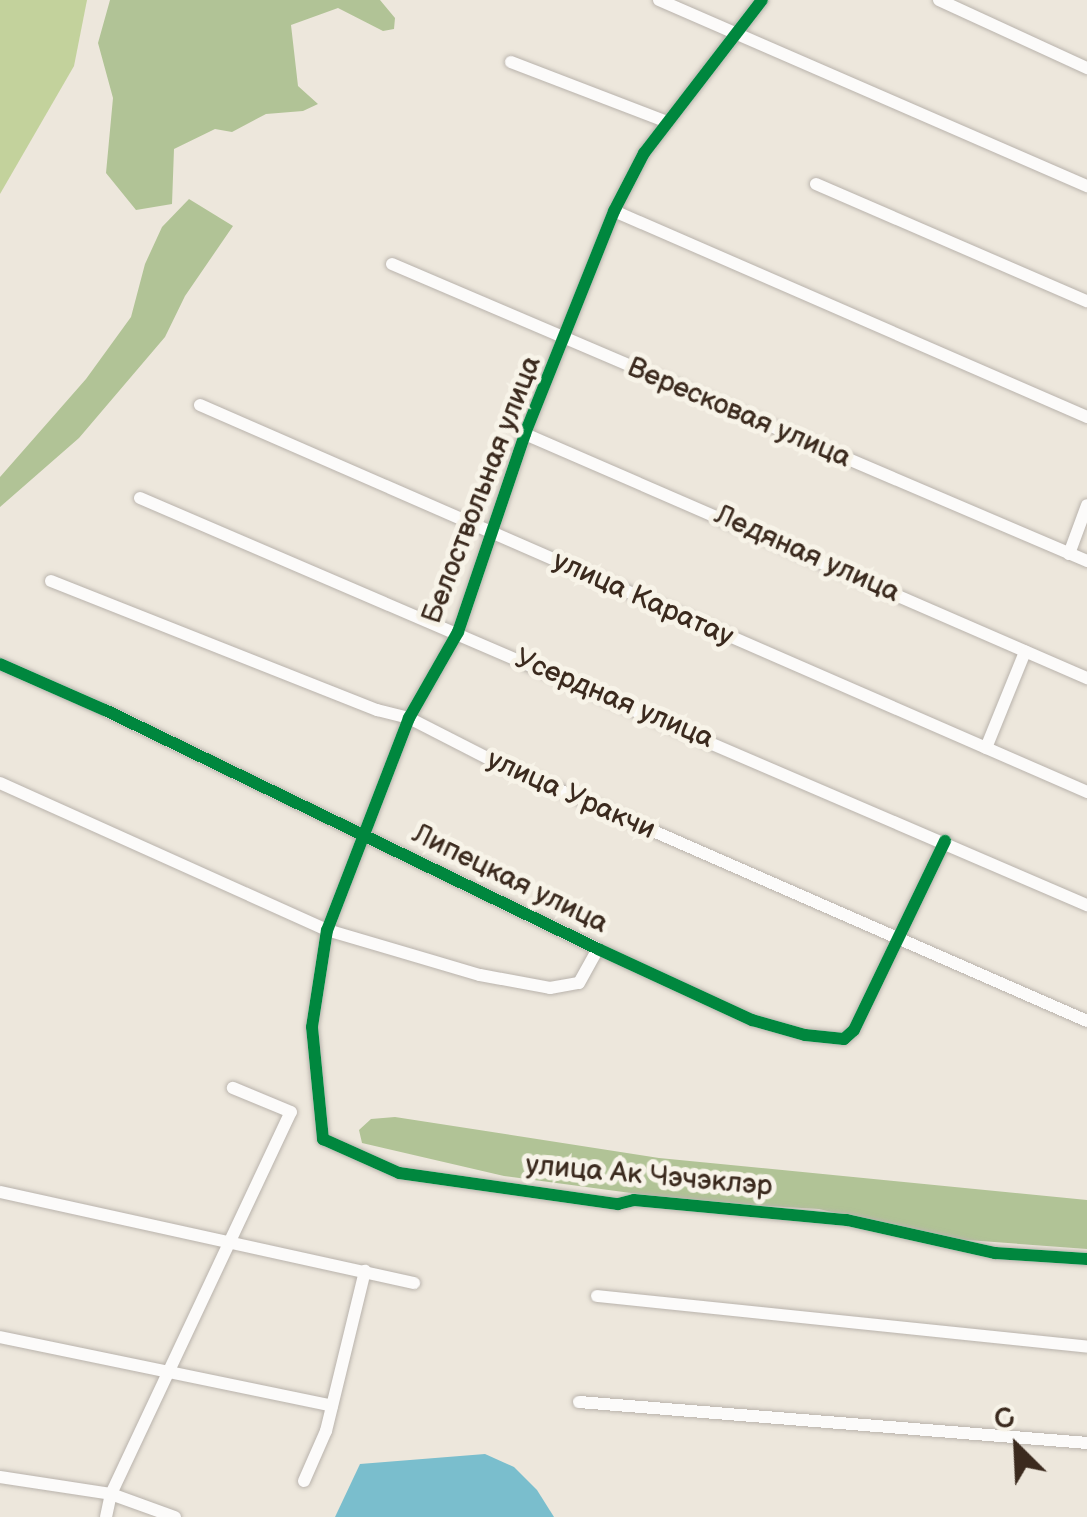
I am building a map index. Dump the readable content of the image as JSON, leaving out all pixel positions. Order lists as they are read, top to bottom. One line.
{"streets":{"street":["Вересковая улица","Белоствольная улица","Ледяная улица","улица Каратау","Усердная улица","улица Уракчи","Липецкая улица","улица Ак Чэчэклэр"]},"crossings":[["Вересковая улица","Белоствольная улица"],["Белоствольная улица","Ледяная улица"],["Белоствольная улица","улица Каратау"],["Белоствольная улица","Усердная улица"],["Белоствольная улица","улица Уракчи"],["Белоствольная улица","Липецкая улица"],["Белоствольная улица","улица Ак Чэчэклэр"],["улица Уракчи","Липецкая улица"]],"north":"top left"}
